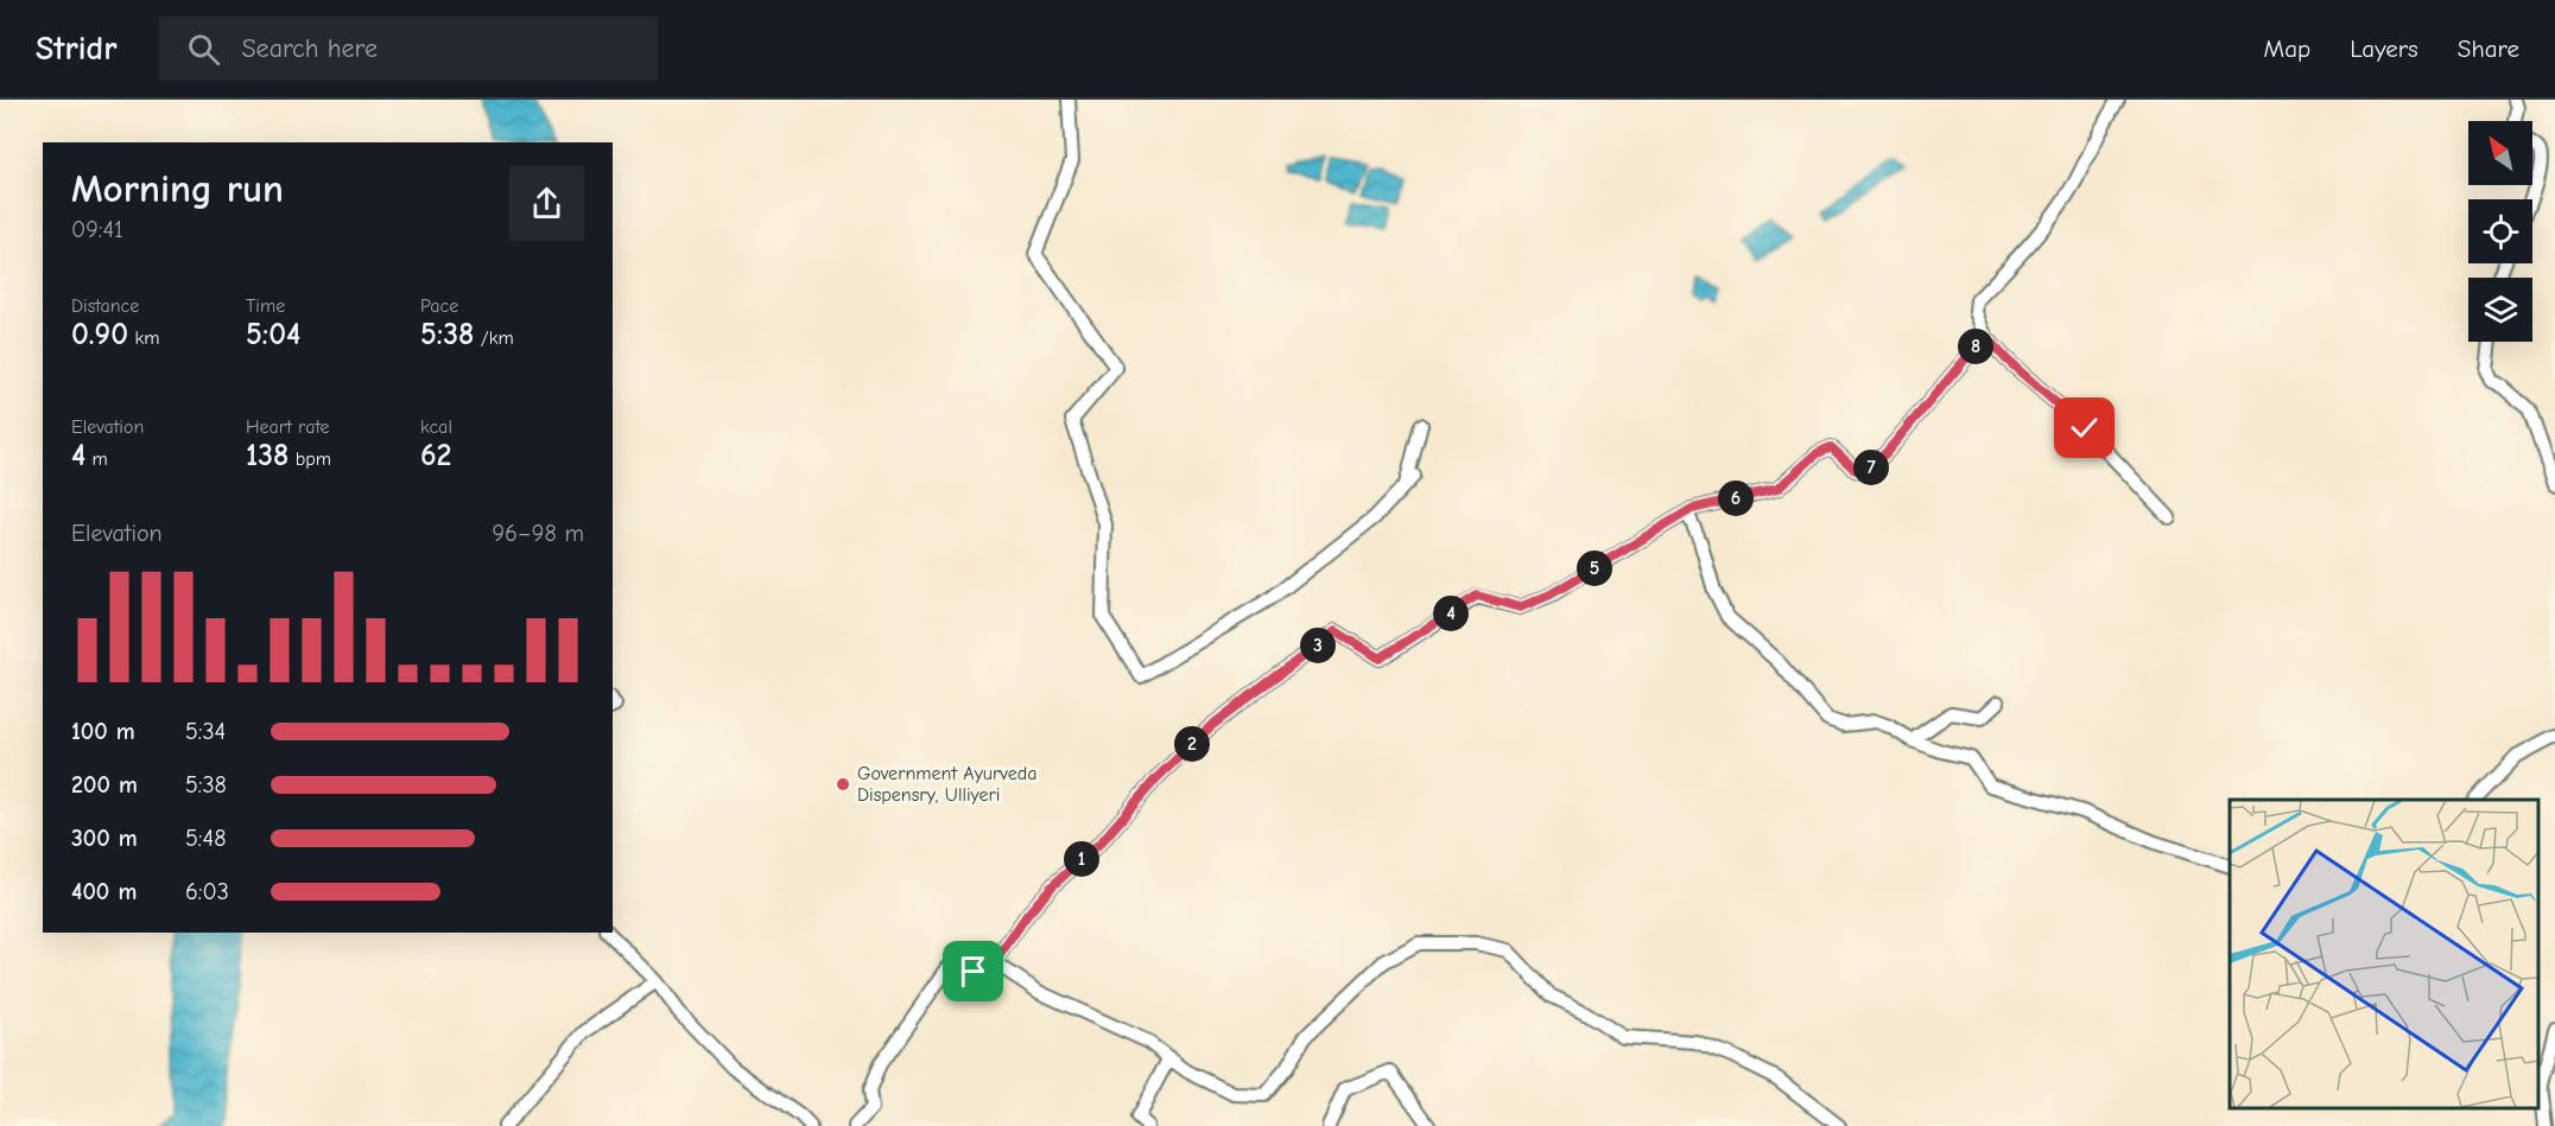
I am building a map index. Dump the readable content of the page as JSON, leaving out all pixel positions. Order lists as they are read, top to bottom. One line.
{"places":["Government Ayurveda Dispensry, Ulliyeri"],"north":"top left","page":{"header":"Stridr","search":"Search here","nav":["Map","Layers","Share"],"heading":["Morning run","09:41"],"stats":[["Distance","0.90 km"],["Time","5:04"],["Pace","5:38 /km"],["Elevation","4 m"],["Heart rate","138 bpm"],["kcal","62"]],"pins":["8","7","6","5","4","3","2","1"],"chart":["Elevation","96–98 m"],"list":[{"name":"100 m","note":"5:34"},{"name":"200 m","note":"5:38"},{"name":"300 m","note":"5:48"},{"name":"400 m","note":"6:03"}]}}
